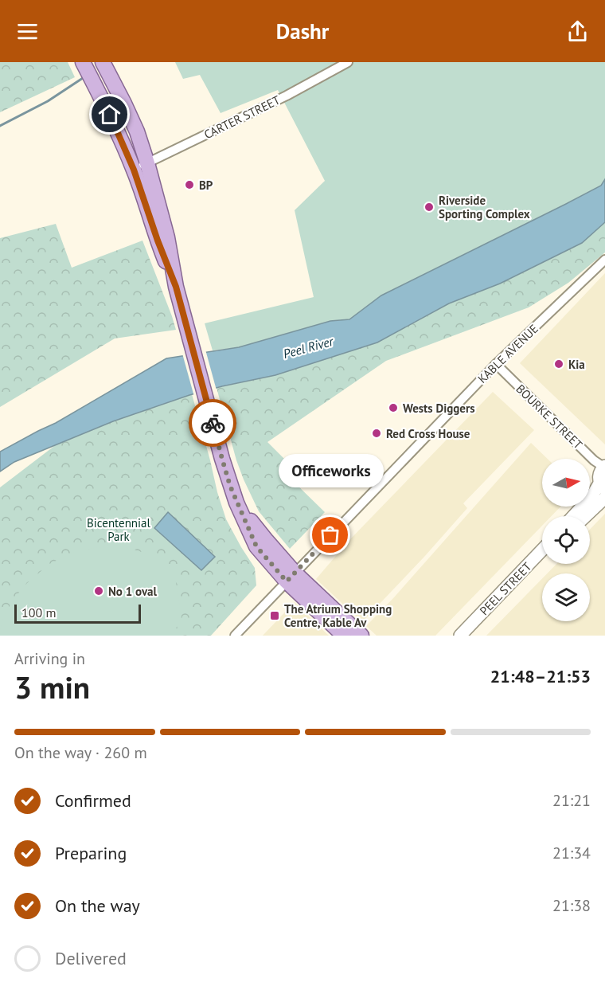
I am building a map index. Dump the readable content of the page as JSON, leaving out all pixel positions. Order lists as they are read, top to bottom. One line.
{"streets":{"main road":["PEEL STREET"],"street":["CARTER STREET","KABLE AVENUE","BOURKE STREET"]},"crossings":[["KABLE AVENUE","BOURKE STREET"]],"water":["Peel River"],"parks":["Bicentennial Park"],"places":{"other":["BP","Riverside Sporting Complex","Kia","Wests Diggers","Red Cross House","Officeworks","No 1 oval"],"transit":["The Atrium Shopping Centre, Kable Av"]},"scale_bar":"100 m","north":"right","page":{"header":"Dashr","bubble":"Officeworks","scale":"100 m","heading":["3 min","Arriving in","21:48–21:53"],"bar":"On the way · 260 m","list":[["Confirmed","21:21"],["Preparing","21:34"],["On the way","21:38"],"Delivered"]}}
